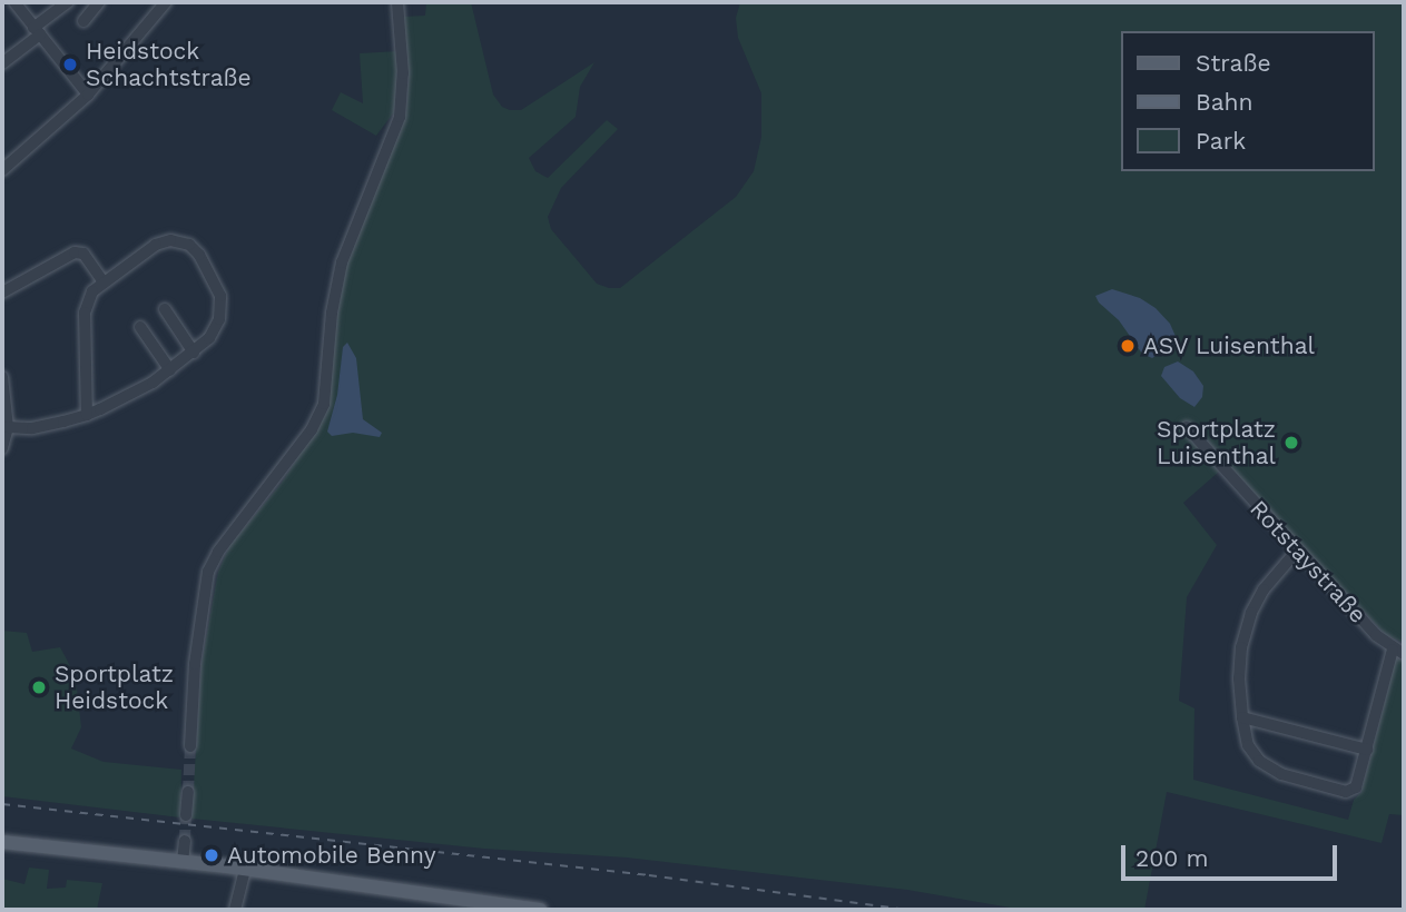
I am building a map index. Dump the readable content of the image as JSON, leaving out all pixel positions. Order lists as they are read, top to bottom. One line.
{"streets":{"street":["Rotstaystraße"]},"places":["Heidstock Schachtstraße","ASV Luisenthal","Sportplatz Luisenthal","Sportplatz Heidstock","Automobile Benny"],"legend":["Straße","Bahn","Park"],"scale_bar":"200 m"}
